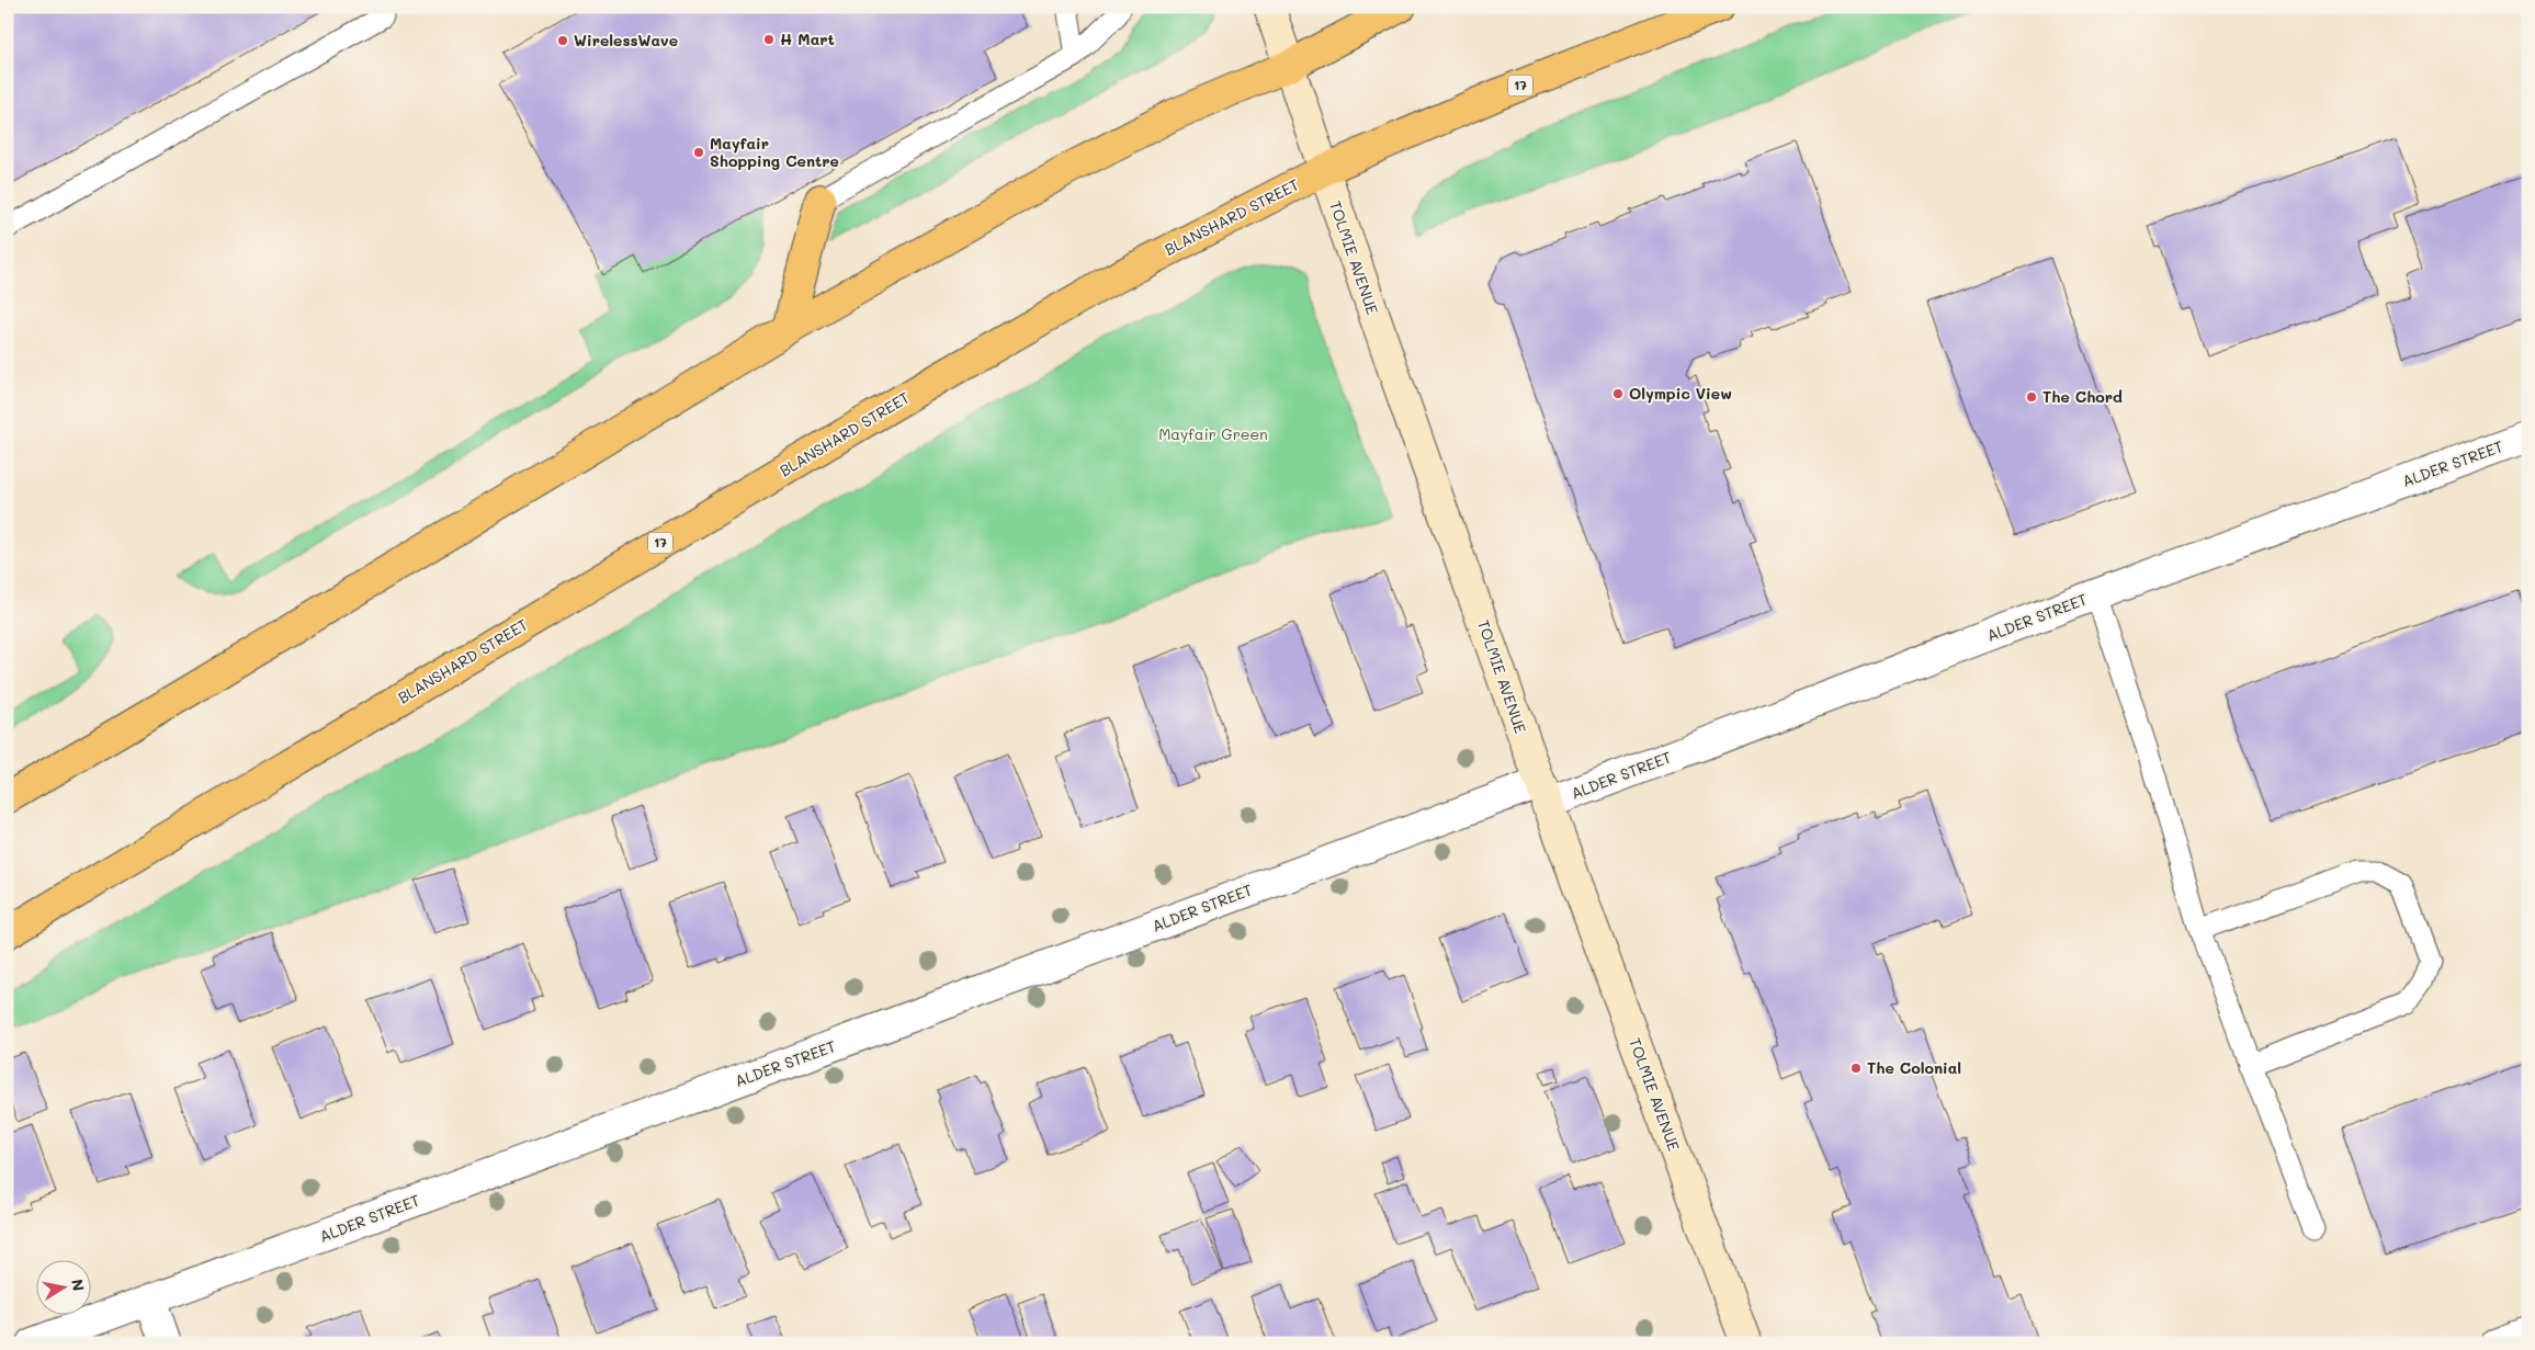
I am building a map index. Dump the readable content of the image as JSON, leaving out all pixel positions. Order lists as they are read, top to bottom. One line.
{"streets":{"main road":["17","BLANSHARD STREET"],"street":["TOLMIE AVENUE","ALDER STREET"]},"crossings":[["BLANSHARD STREET","TOLMIE AVENUE"],["TOLMIE AVENUE","ALDER STREET"]],"parks":["Mayfair Green"],"places":["H Mart","WirelessWave","Mayfair Shopping Centre","Olympic View","The Chord","The Colonial"],"north":"right"}
